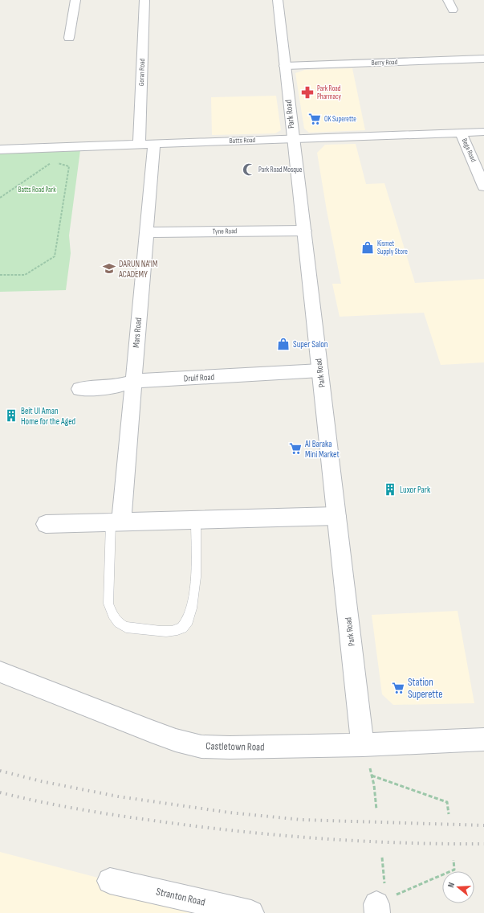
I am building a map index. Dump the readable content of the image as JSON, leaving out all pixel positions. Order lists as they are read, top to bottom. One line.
{"streets":{"street":["Berry Road","Goran Road","Park Road","Batts Road","Bega Road","Tyne Road","Mars Road","Druif Road","Castletown Road","Stranton Road"]},"crossings":[["Berry Road","Park Road"],["Goran Road","Batts Road"],["Goran Road","Mars Road"],["Park Road","Batts Road"],["Park Road","Tyne Road"],["Park Road","Druif Road"],["Park Road","Castletown Road"],["Batts Road","Bega Road"],["Batts Road","Mars Road"],["Tyne Road","Mars Road"],["Mars Road","Druif Road"]],"parks":["Batts Road Park"],"places":{"pharmacy":["Park Road Pharmacy"],"supermarket":["OK Superette","Al Baraka Mini Market","Station Superette"],"mosque":["Park Road Mosque"],"shop":["Kismet Supply Store","Super Salon"],"school or university":["DARUN NA'IM ACADEMY"],"building":["Beit Ul Aman Home for the Aged","Luxor Park"]},"north":"left"}
